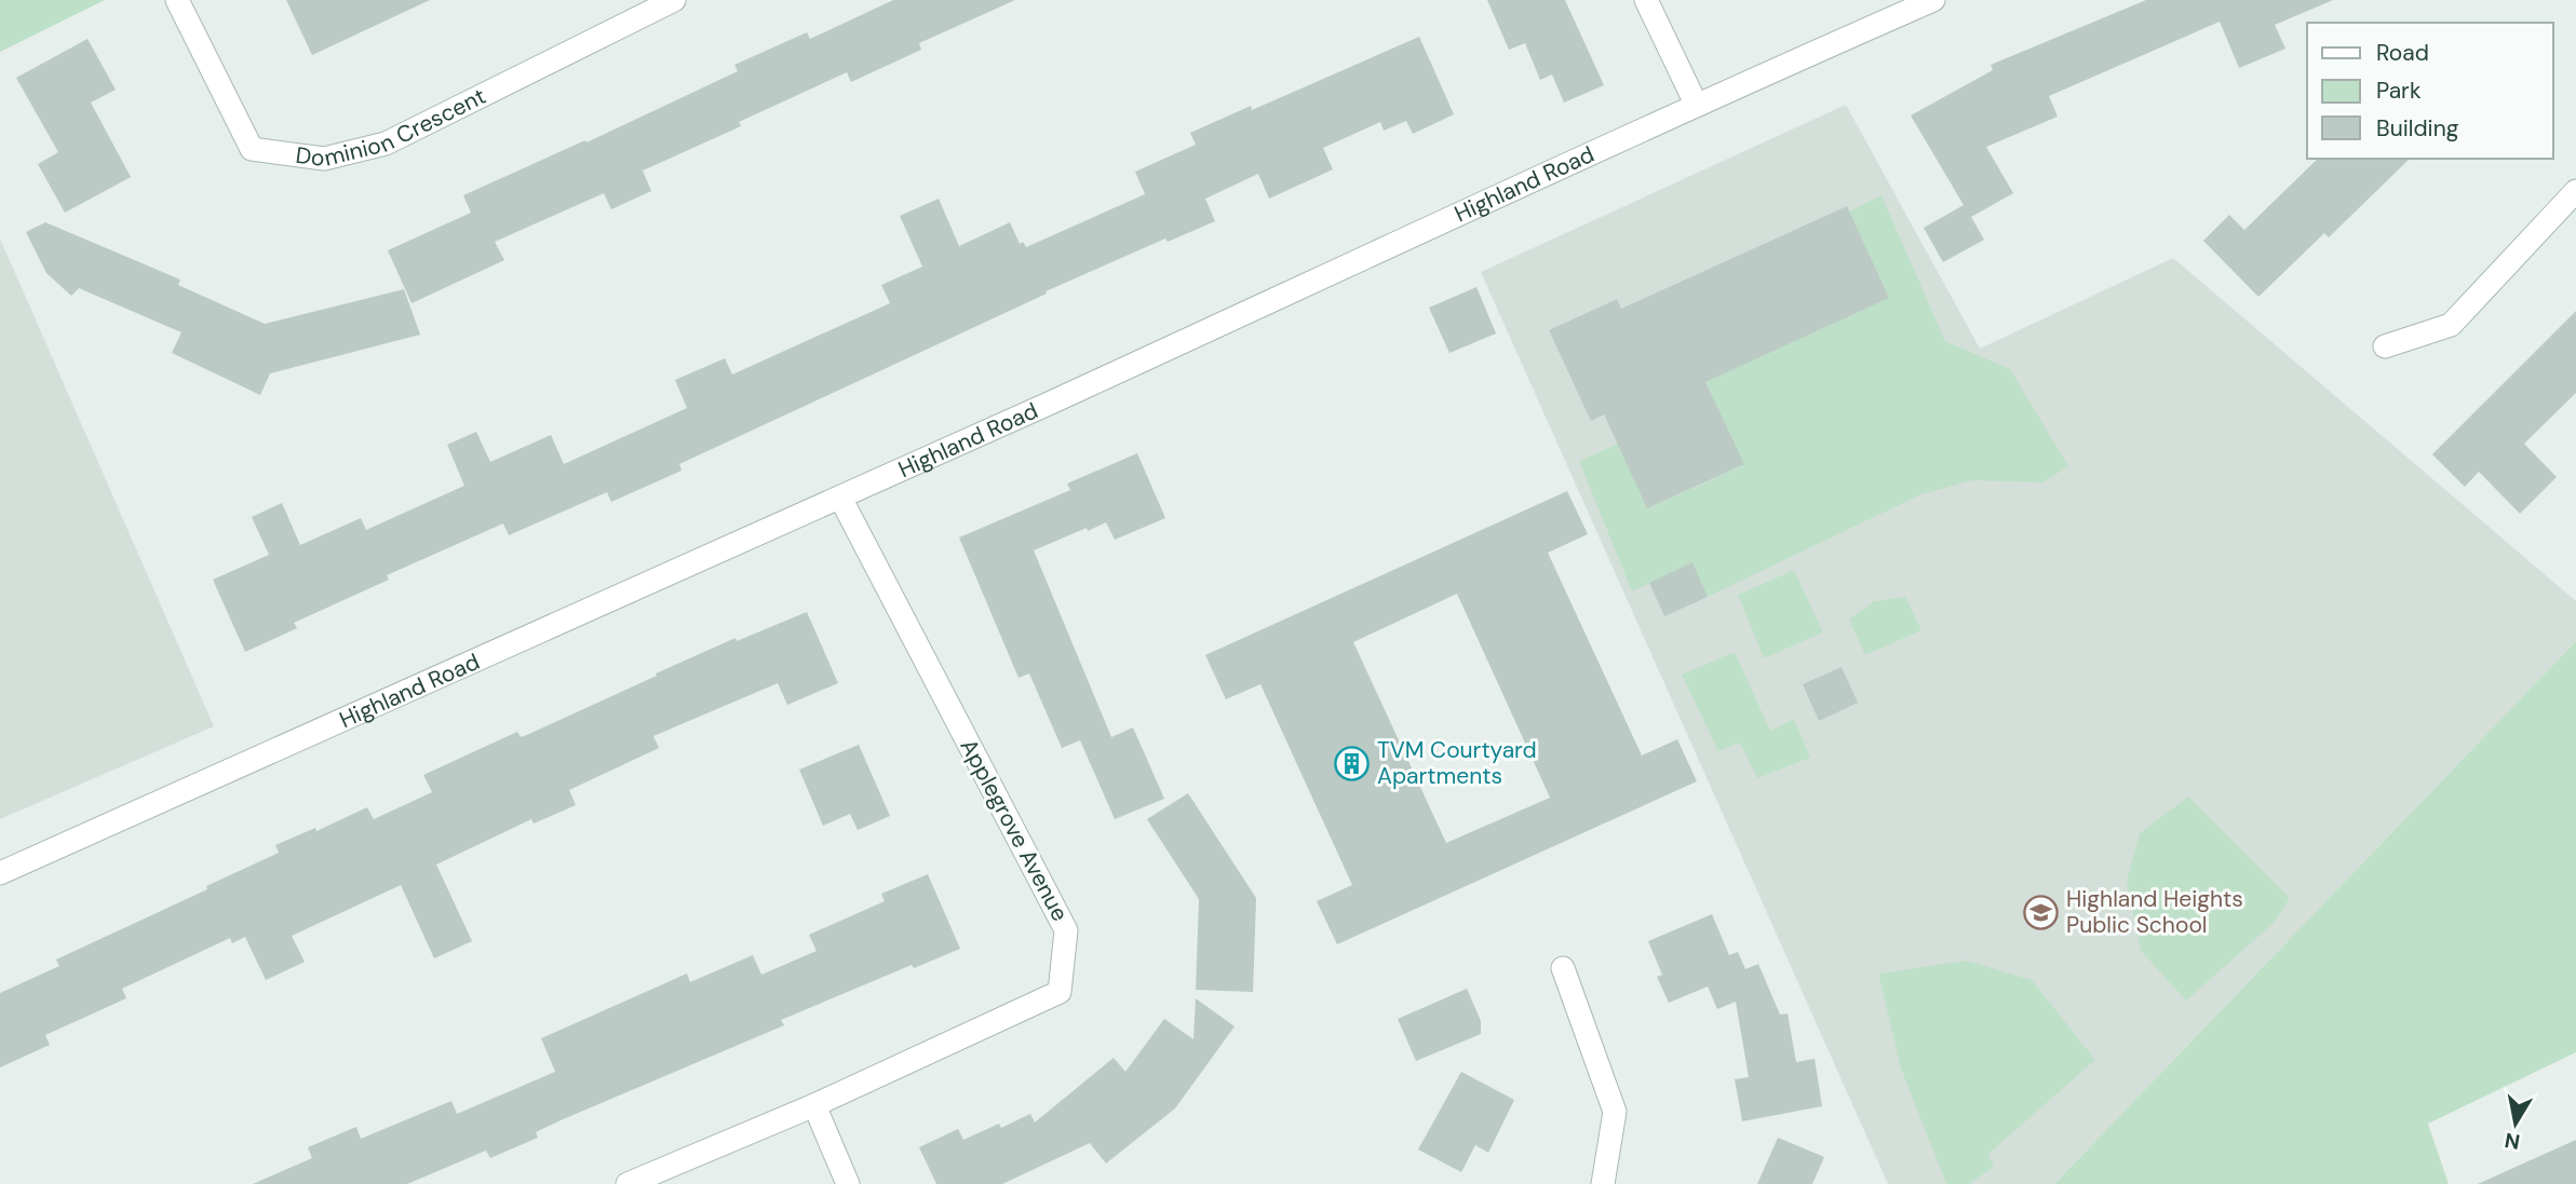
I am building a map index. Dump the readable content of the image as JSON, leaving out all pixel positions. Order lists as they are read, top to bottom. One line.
{"streets":{"street":["Dominion Crescent","Highland Road","Applegrove Avenue"]},"crossings":[["Highland Road","Applegrove Avenue"]],"places":{"building":["TVM Courtyard Apartments"],"school or university":["Highland Heights Public School"]},"legend":["Road","Park","Building"],"north":"bottom"}
